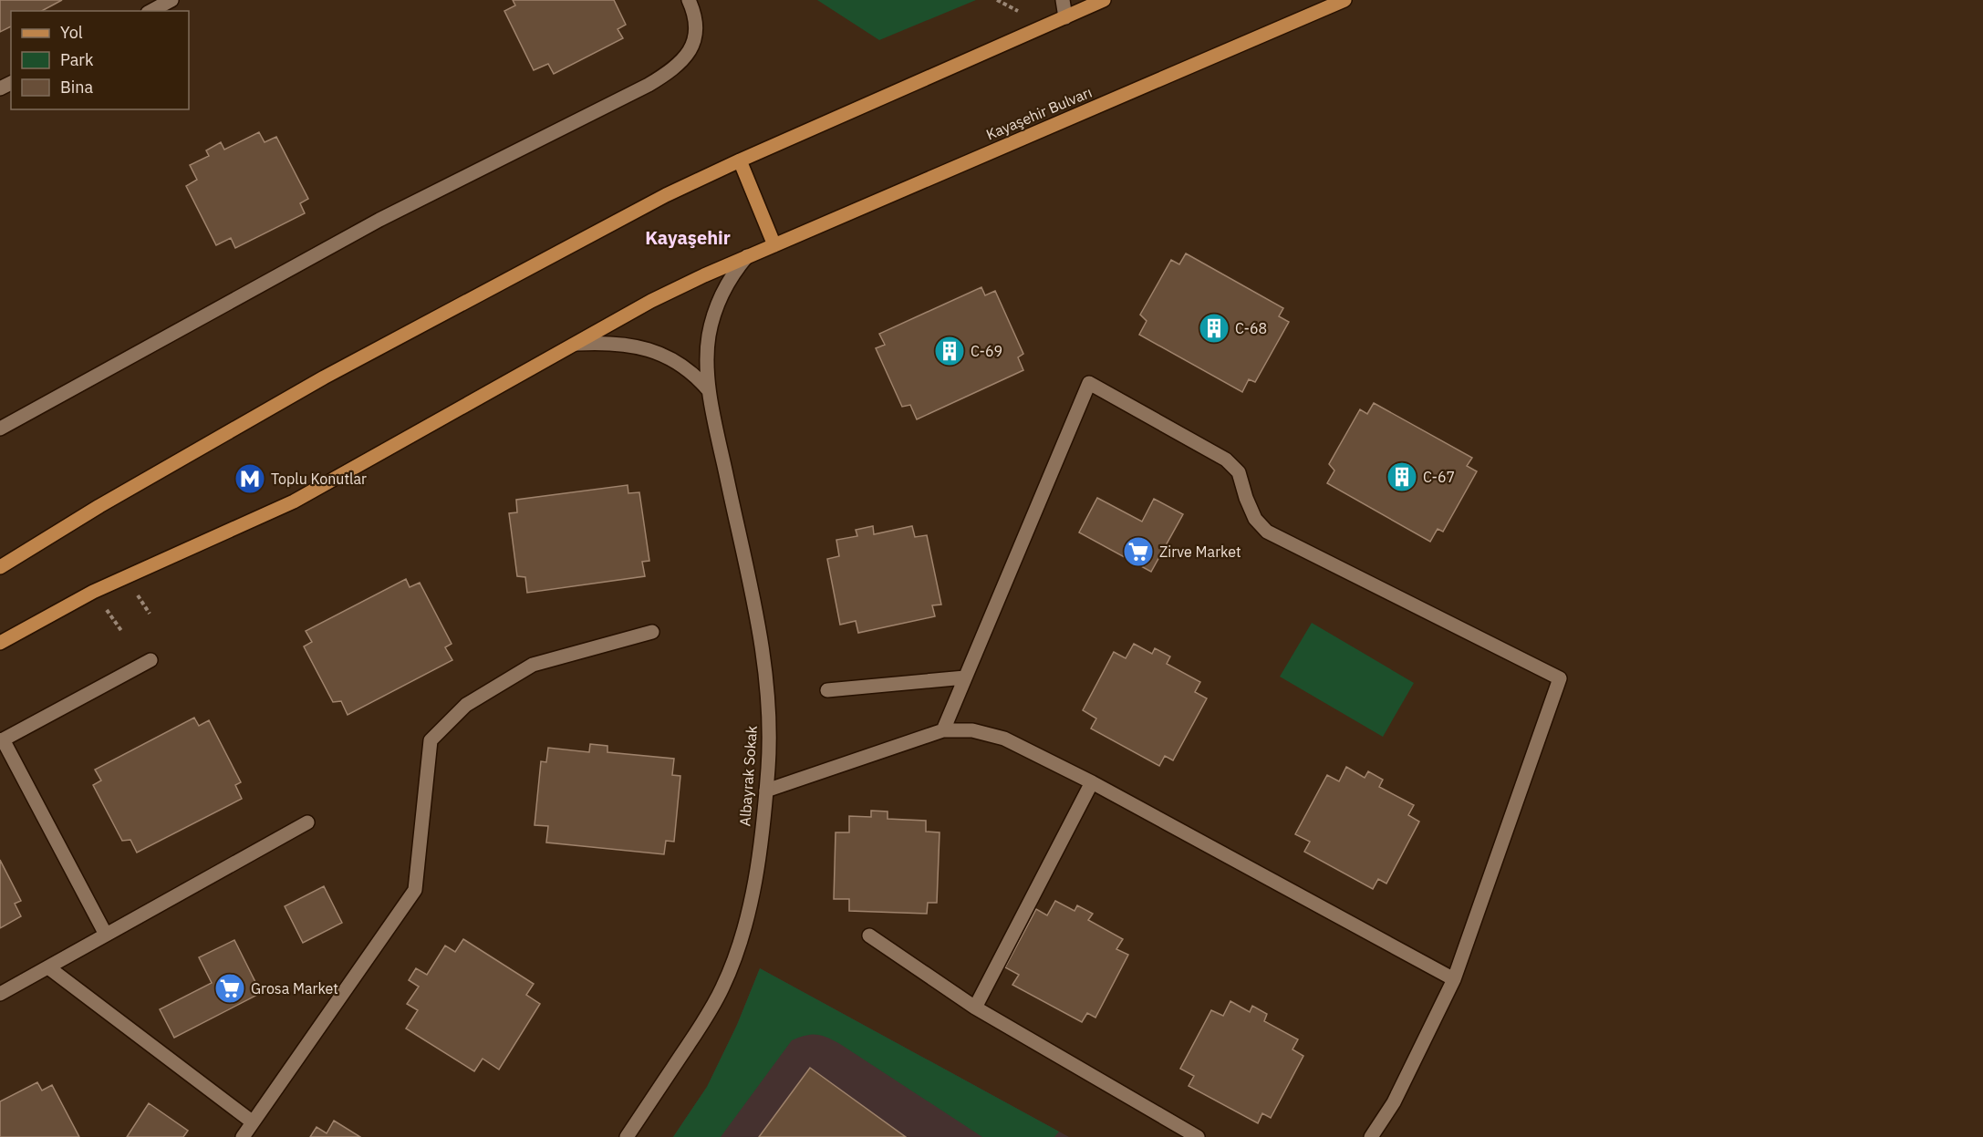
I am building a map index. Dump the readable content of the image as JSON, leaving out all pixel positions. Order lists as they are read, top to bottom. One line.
{"streets":{"main road":["Kayaşehir Bulvarı"],"street":["Albayrak Sokak"]},"crossings":[["Kayaşehir Bulvarı","Albayrak Sokak"]],"districts":["Kayaşehir"],"places":{"building":["C-68","C-69","C-67"],"metro station":["Toplu Konutlar"],"supermarket":["Zirve Market","Grosa Market"]},"legend":["Yol","Park","Bina"]}
